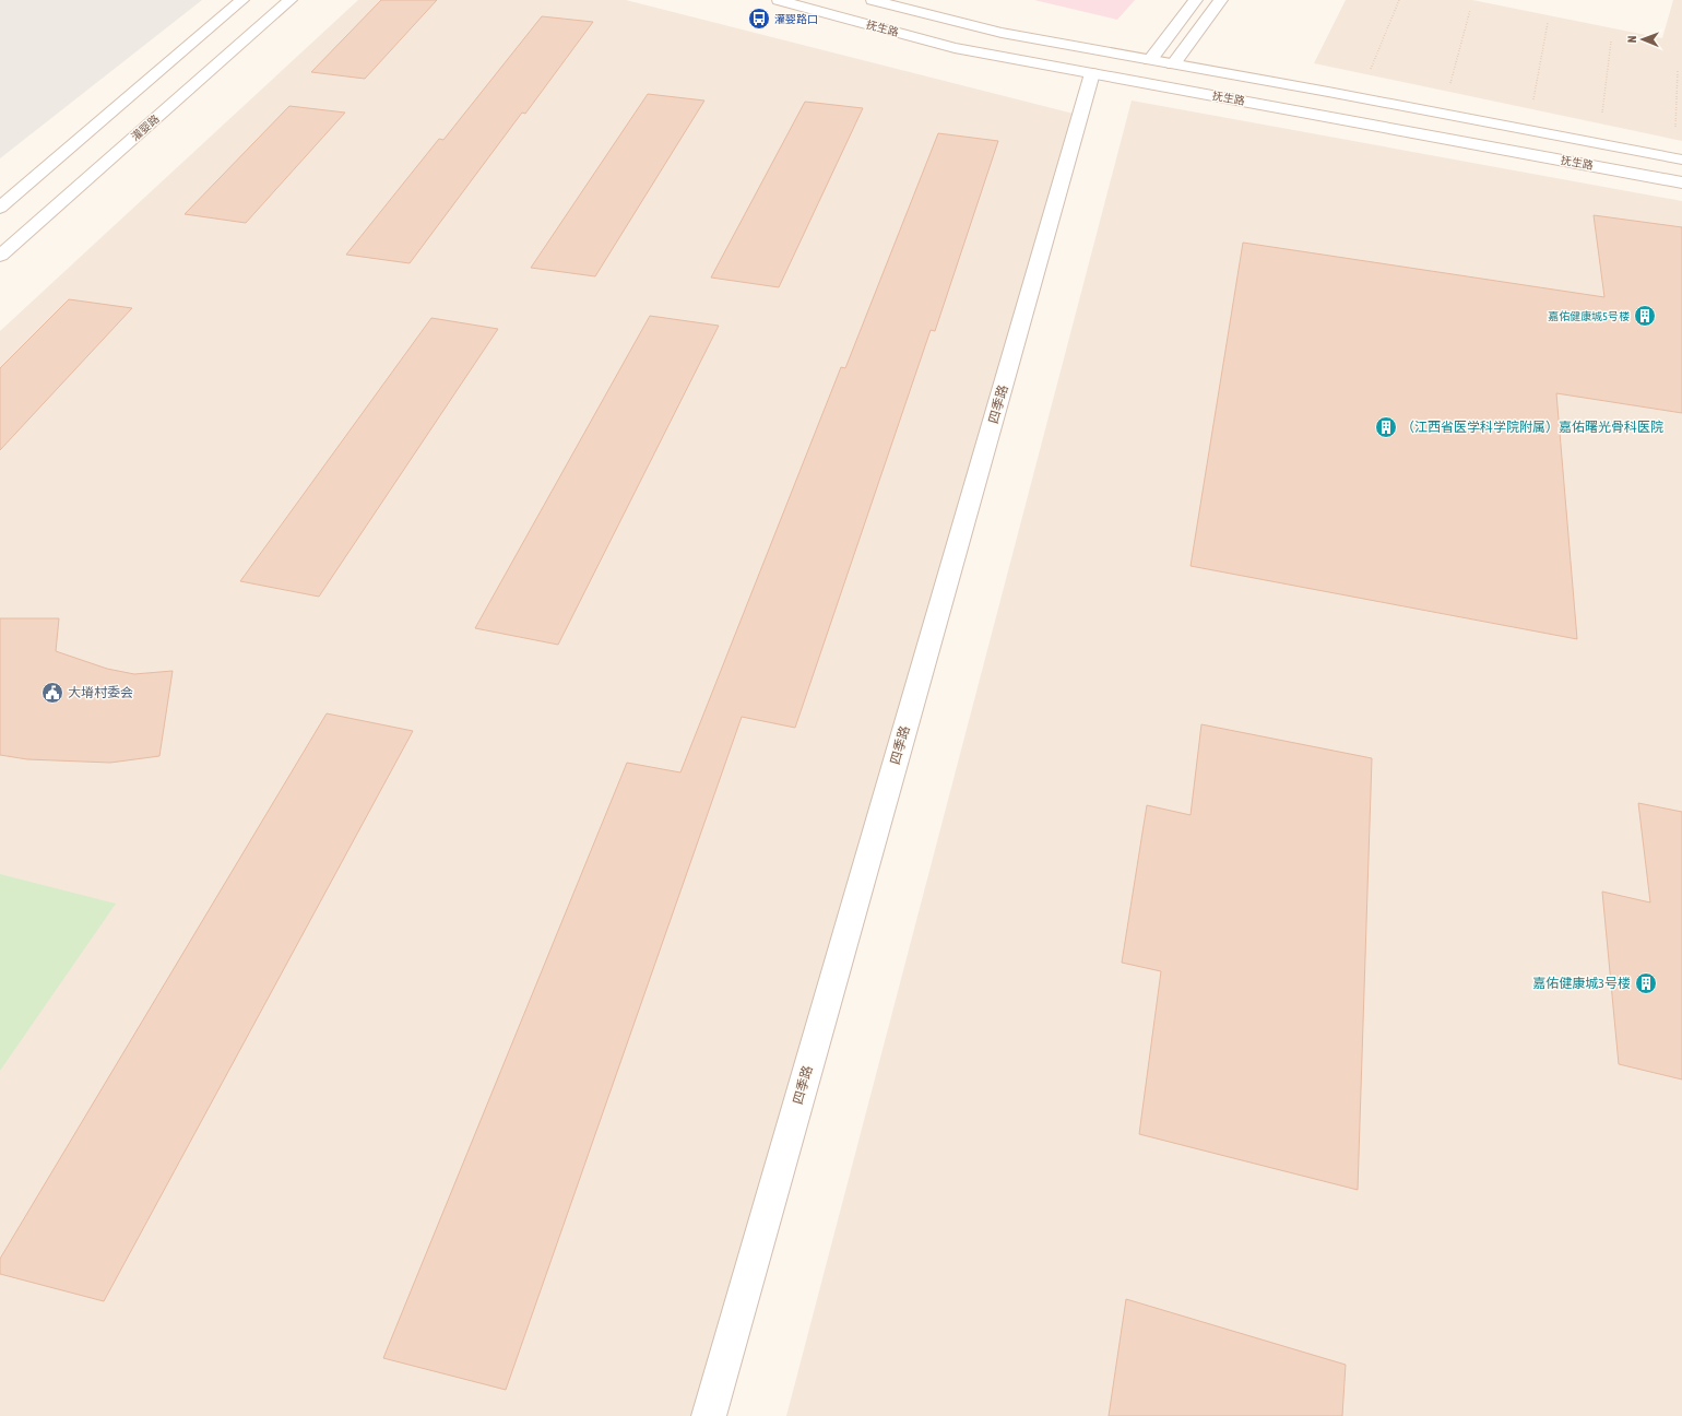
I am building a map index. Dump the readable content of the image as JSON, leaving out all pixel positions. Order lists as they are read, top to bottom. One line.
{"streets":{"main road":["抚生路","灌婴路","四季路"]},"crossings":[["抚生路","四季路"]],"places":{"bus stop":["灌婴路口"],"building":["嘉佑健康城5号楼","（江西省医学科学院附属）嘉佑曙光骨科医院","嘉佑健康城3号楼"],"public building":["大塉村委会"]},"north":"left"}
